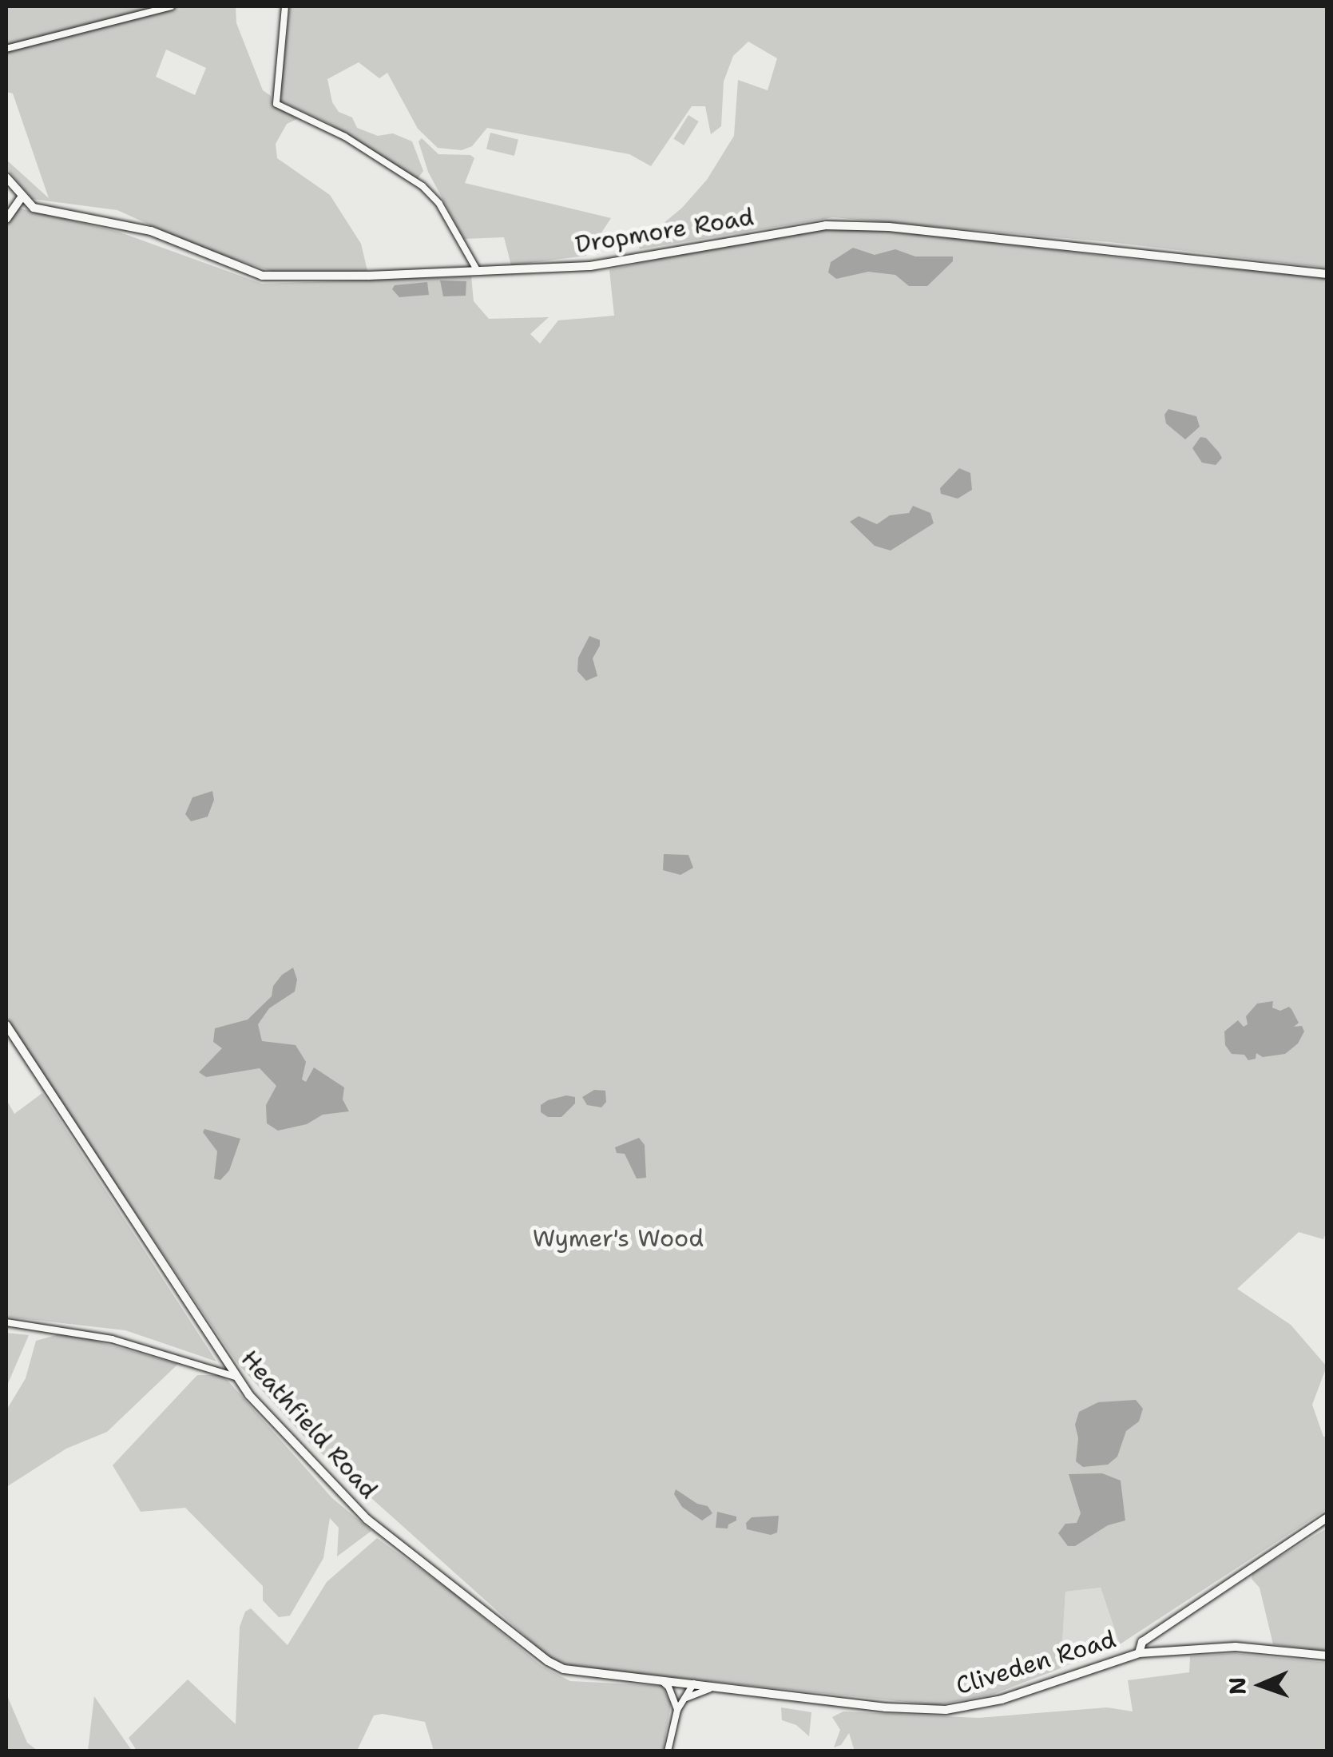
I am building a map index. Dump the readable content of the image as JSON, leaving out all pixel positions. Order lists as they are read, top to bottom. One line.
{"streets":{"street":["Dropmore Road","Heathfield Road","Cliveden Road"]},"crossings":[["Heathfield Road","Cliveden Road"]],"parks":["Wymer's Wood"],"north":"left"}
